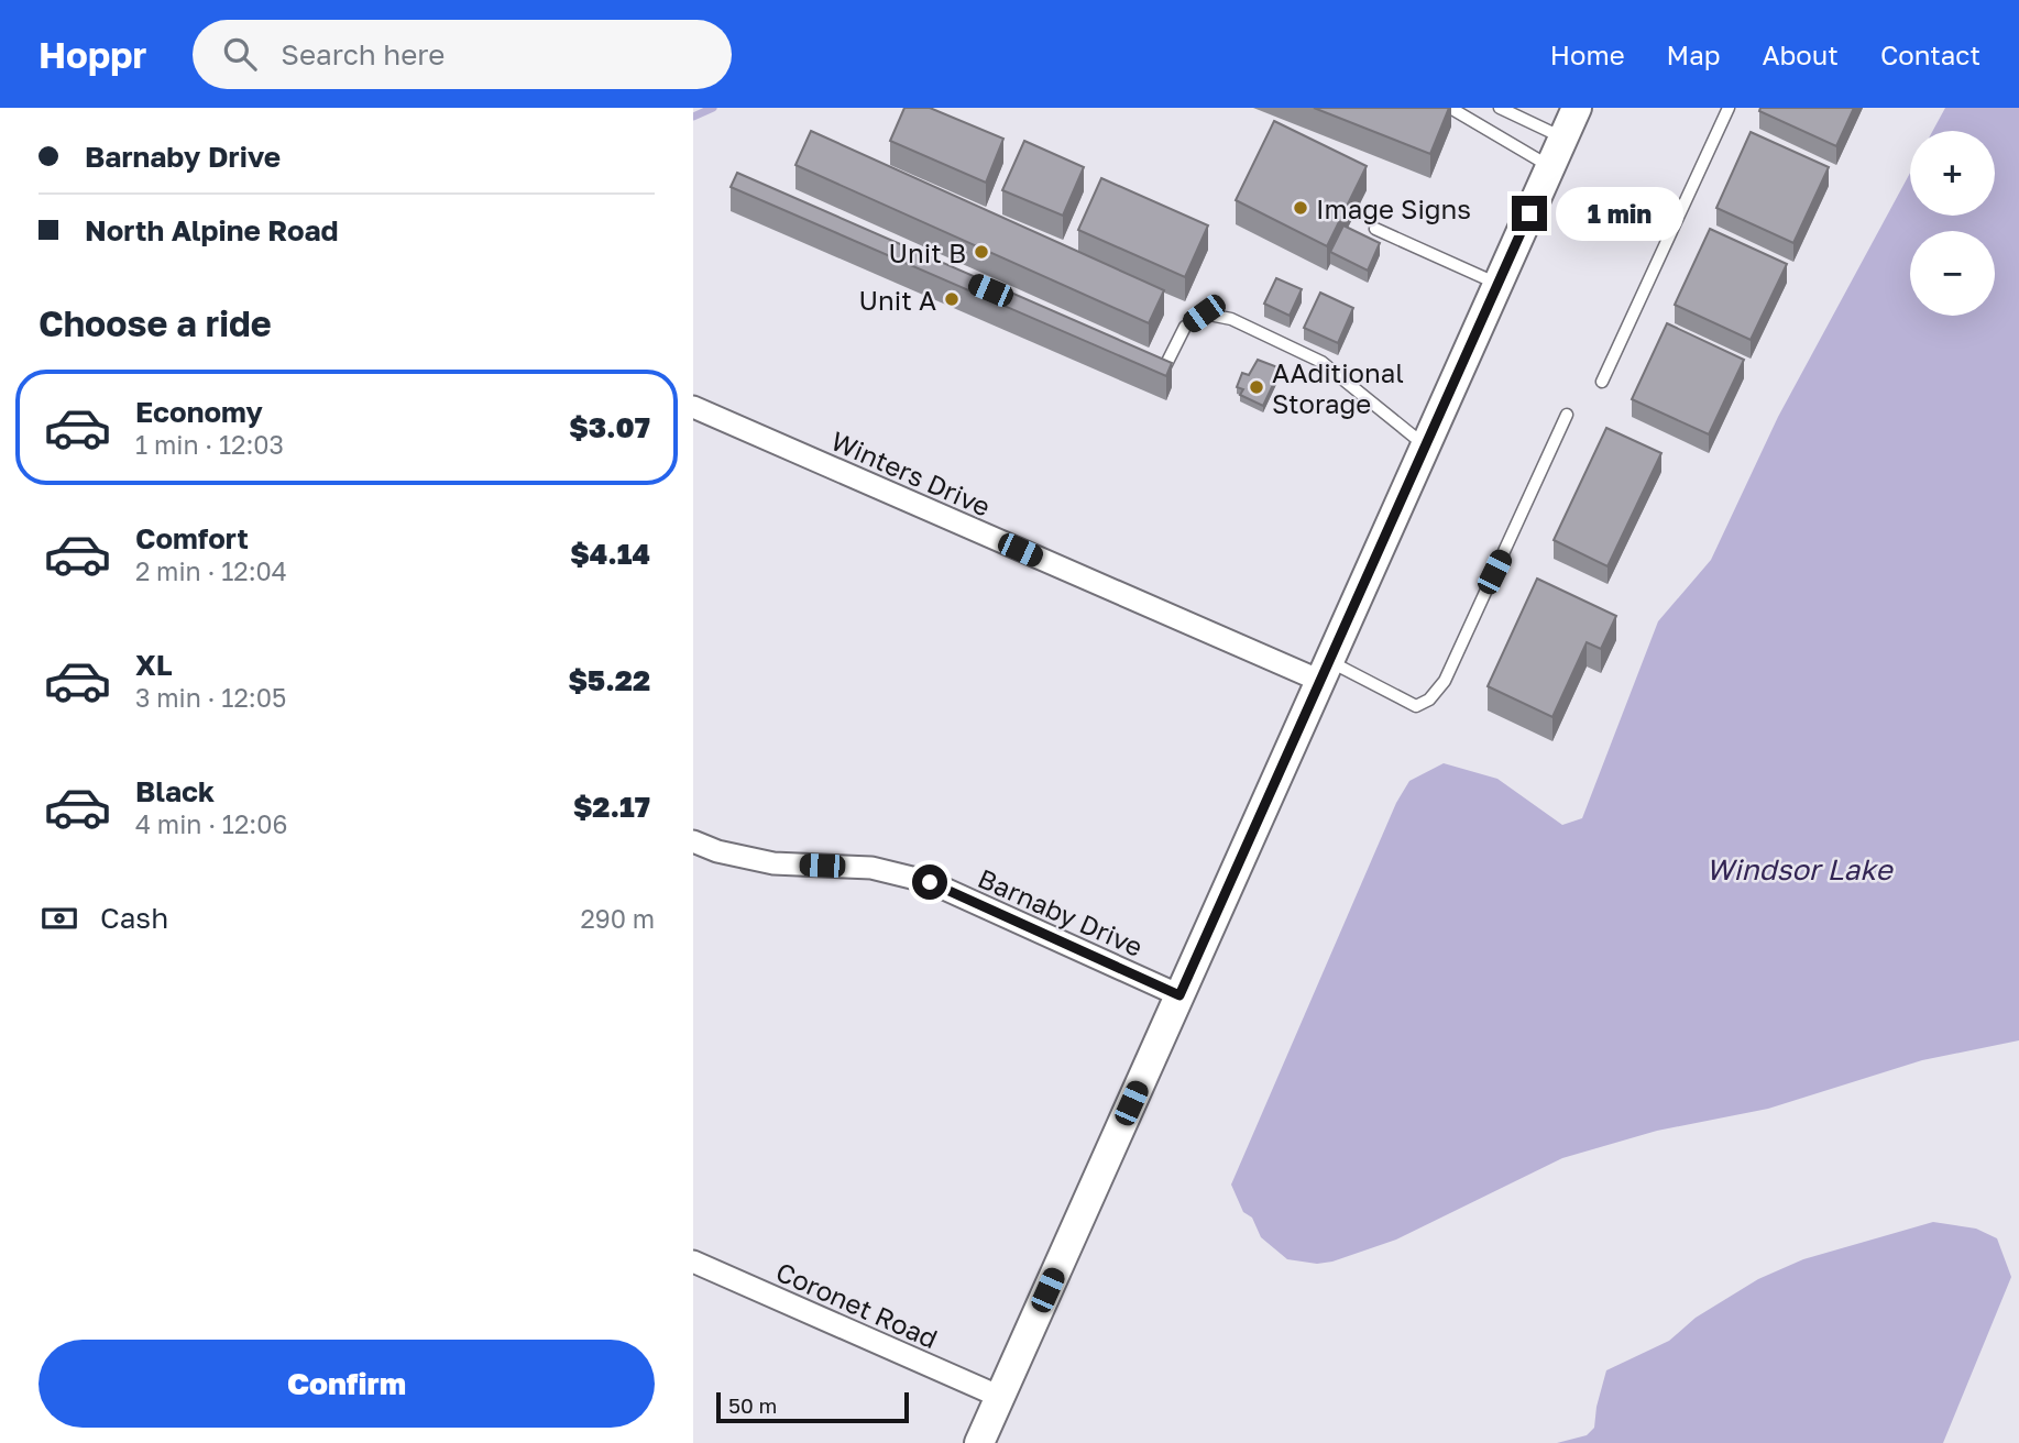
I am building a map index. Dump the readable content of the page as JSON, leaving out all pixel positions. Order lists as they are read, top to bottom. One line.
{"streets":{"street":["Winters Drive","Barnaby Drive","Coronet Road"]},"water":["Windsor Lake"],"places":["Image Signs","Unit B","Unit A","AAditional Storage"],"scale_bar":"50 m","page":{"header":"Hoppr","search":"Search here","nav":["Home","Map","About","Contact"],"banner":["Barnaby Drive","North Alpine Road"],"map_buttons":["+","−"],"bubble":"1 min","heading":"Choose a ride","list":[{"name":"Economy","note":"1 min · 12:03","value":"$3.07"},{"name":"Comfort","note":"2 min · 12:04","value":"$4.14"},{"name":"XL","note":"3 min · 12:05","value":"$5.22"},{"name":"Black","note":"4 min · 12:06","value":"$2.17"}],"pay":["Cash","290 m"],"buttons":"Confirm","scale":"50 m"}}
